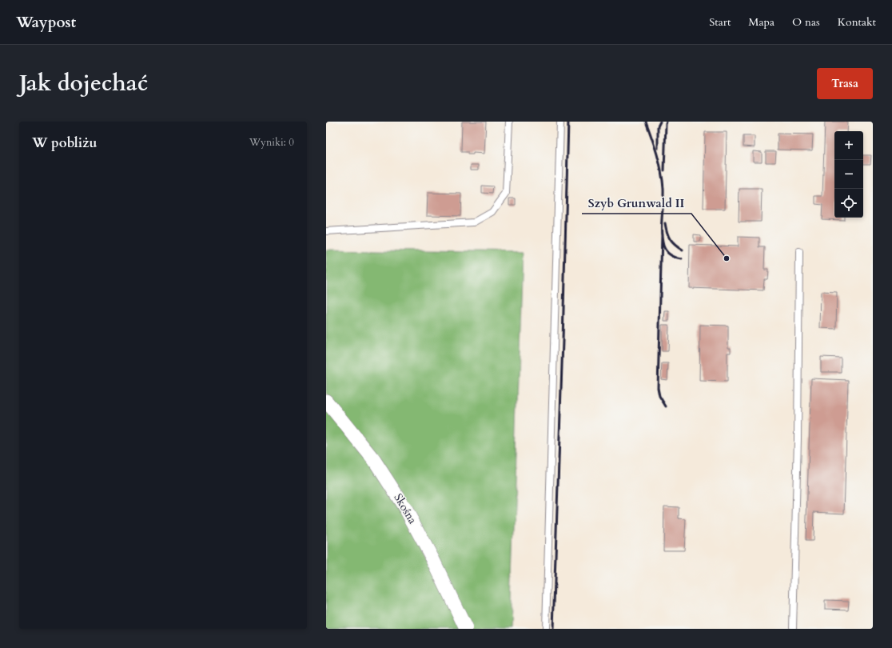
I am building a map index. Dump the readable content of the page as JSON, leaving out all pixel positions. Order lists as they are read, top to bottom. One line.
{"streets":{"street":["Skośna"]},"places":["Szyb Grunwald II"],"page":{"header":"Waypost","nav":["Start","Mapa","O nas","Kontakt"],"title":"Jak dojechać","buttons":"Trasa","heading":["W pobliżu","Wyniki: 0"],"map_buttons":["+","−"]}}
